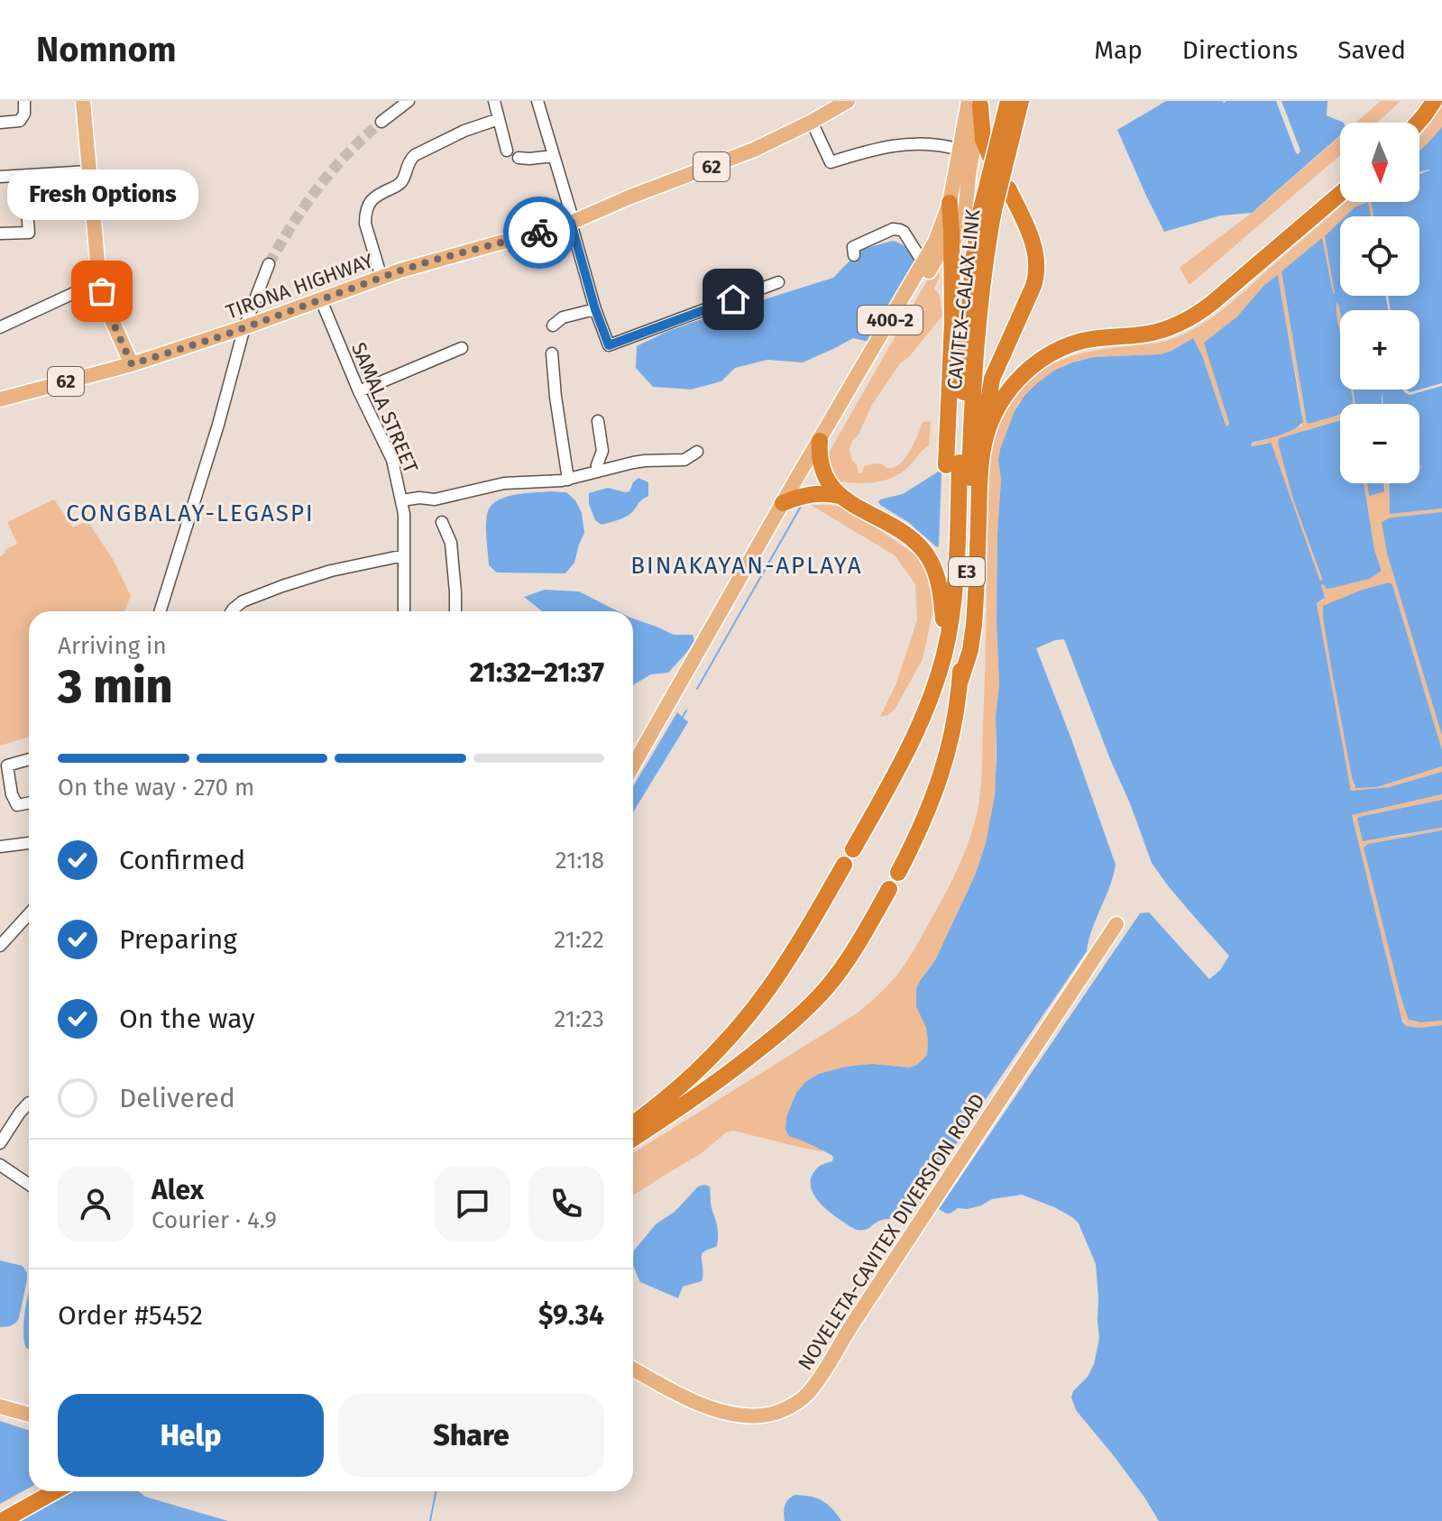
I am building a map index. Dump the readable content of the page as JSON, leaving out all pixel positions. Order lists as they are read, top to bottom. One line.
{"streets":{"highway":["CAVITEX–CALAX LINK","E3"],"main road":["62","TIRONA HIGHWAY","400-2","NOVELETA-CAVITEX DIVERSION ROAD"],"street":["SAMALA STREET"]},"crossings":[["TIRONA HIGHWAY","SAMALA STREET"],["CAVITEX–CALAX LINK","E3"]],"districts":["CONGBALAY-LEGASPI","BINAKAYAN-APLAYA"],"places":["Fresh Options"],"north":"bottom","page":{"header":"Nomnom","nav":["Map","Directions","Saved"],"map_buttons":["+","−"],"bubble":"Fresh Options","heading":["3 min","Arriving in","21:32–21:37"],"panel":["Alex","Courier · 4.9","Order #5452","$9.34"],"bar":"On the way · 270 m","list":[["Confirmed","21:18"],["Preparing","21:22"],["On the way","21:23"],"Delivered"],"buttons":["Help","Share"]}}
